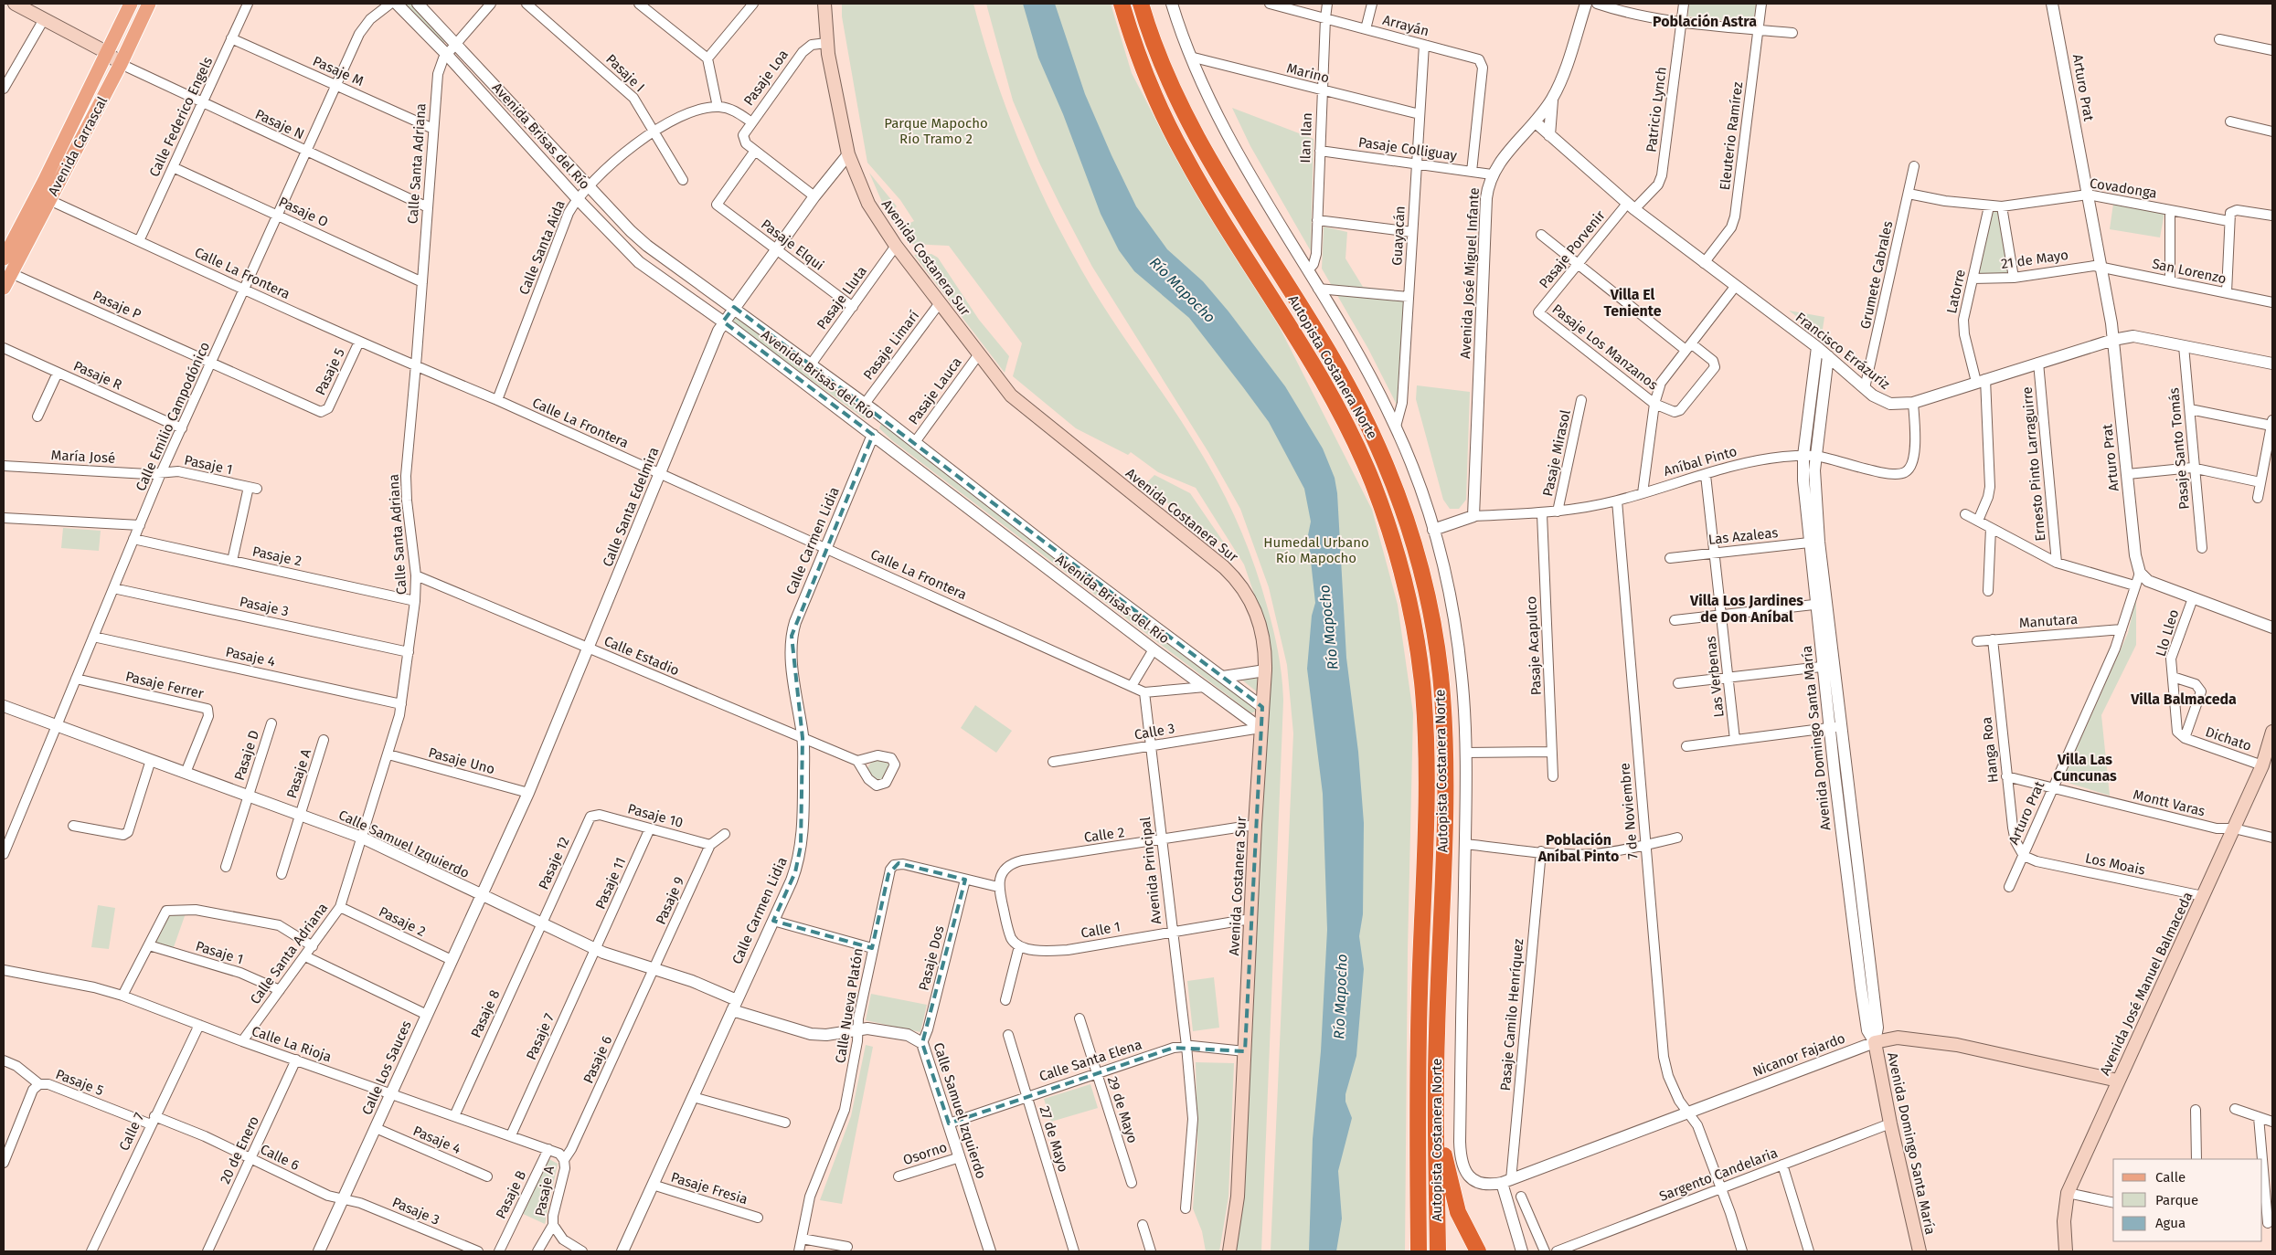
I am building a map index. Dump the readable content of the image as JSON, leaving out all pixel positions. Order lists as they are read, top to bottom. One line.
{"streets":{"highway":["Autopista Costanera Norte"],"main road":["Avenida Carrascal","Avenida Costanera Sur","Avenida Domingo Santa María","Avenida José Manuel Balmaceda","Nicanor Fajardo"],"street":["Arrayán","Pasaje M","Pasaje I","Marino","Pasaje Loa","Arturo Prat","Patricio Lynch","Calle Federico Engels","Pasaje N","Avenida Brisas del Río","Eleuterio Ramírez","Ilan Ilan","Pasaje Colliguay","Calle Santa Adriana","Covadonga","Pasaje O","Guayacán","Pasaje Elqui","Calle Santa Aida","Pasaje Porvenir","21 de Mayo","San Lorenzo","Calle La Frontera","Avenida José Miguel Infante","Grumete Cabrales","Latorre","Pasaje Lluta","Pasaje P","Pasaje Limarí","Pasaje Los Manzanos","Francisco Errázuriz","Pasaje 5","Pasaje R","Pasaje Lauca","Calle Emilio Campodónico","Pasaje Santo Tomás","Pasaje Mirasol","María José","Aníbal Pinto","Ernesto Pinto Larraguirre","Pasaje 1","Calle Santa Edelmira","Las Azaleas","Calle Carmen Lidia","Pasaje 2","Pasaje 3","Manutara","Llo Lleo","Pasaje Acapulco","Calle Estadio","Pasaje 4","Las Verbenas","Pasaje Ferrer","Calle 3","Dichato","Hanga Roa","Pasaje D","Pasaje Uno","Pasaje A","Montt Varas","7 de Noviembre","Pasaje 10","Calle 2","Calle Samuel Izquierdo","Pasaje 12","Los Moais","Avenida Principal","Pasaje 11","Pasaje 9","Calle 1","Pasaje Dos","Calle Nueva Platón","Pasaje 8","Pasaje Camilo Henríquez","Pasaje 7","Calle La Rioja","Pasaje 6","Calle Santa Elena","Calle Los Sauces","29 de Mayo","Calle 7","27 de Mayo","20 de Enero","Osorno","Calle 6","Sargento Candelaria","Pasaje Fresia","Pasaje B"]},"crossings":[["Arrayán","Ilan Ilan"],["Arrayán","Pasaje Colliguay"],["Arrayán","Guayacán"],["Pasaje M","Calle Federico Engels"],["Pasaje M","Calle Santa Adriana"],["Pasaje M","Calle Emilio Campodónico"],["Pasaje I","Calle Santa Aida"],["Marino","Ilan Ilan"],["Marino","Guayacán"],["Pasaje Loa","Pasaje Elqui"],["Pasaje Loa","Avenida Costanera Sur"],["Arturo Prat","Covadonga"],["Arturo Prat","21 de Mayo"],["Arturo Prat","San Lorenzo"],["Arturo Prat","Francisco Errázuriz"],["Arturo Prat","Manutara"],["Arturo Prat","Hanga Roa"],["Arturo Prat","Montt Varas"],["Arturo Prat","Los Moais"],["Patricio Lynch","Pasaje Porvenir"],["Patricio Lynch","Francisco Errázuriz"],["Calle Federico Engels","Pasaje N"],["Calle Federico Engels","Pasaje O"],["Calle Federico Engels","Calle La Frontera"],["Pasaje N","Avenida Carrascal"],["Pasaje N","Calle Santa Adriana"],["Pasaje N","Calle Emilio Campodónico"],["Avenida Brisas del Río","Calle Santa Adriana"],["Avenida Brisas del Río","Calle Santa Aida"],["Avenida Brisas del Río","Avenida Costanera Sur"],["Avenida Brisas del Río","Pasaje Lluta"],["Avenida Brisas del Río","Pasaje Limarí"],["Avenida Brisas del Río","Pasaje Lauca"],["Avenida Brisas del Río","Calle Santa Edelmira"],["Avenida Brisas del Río","Calle Carmen Lidia"],["Avenida Brisas del Río","Calle 3"],["Eleuterio Ramírez","Francisco Errázuriz"],["Ilan Ilan","Pasaje Colliguay"],["Avenida Carrascal","Calle La Frontera"],["Avenida Carrascal","Pasaje P"],["Pasaje Colliguay","Guayacán"],["Pasaje Colliguay","Avenida José Miguel Infante"],["Calle Santa Adriana","Pasaje O"],["Calle Santa Adriana","Calle La Frontera"],["Calle Santa Adriana","Pasaje 1"],["Calle Santa Adriana","Pasaje 2"],["Calle Santa Adriana","Pasaje 3"],["Calle Santa Adriana","Calle Estadio"],["Calle Santa Adriana","Pasaje 4"],["Calle Santa Adriana","Pasaje Uno"],["Calle Santa Adriana","Calle Samuel Izquierdo"],["Calle Santa Adriana","Calle La Rioja"],["Covadonga","Grumete Cabrales"],["Covadonga","Latorre"],["Pasaje O","Calle Emilio Campodónico"],["Pasaje Elqui","Pasaje Lluta"],["Pasaje Elqui","Calle Santa Edelmira"],["Calle Santa Aida","Calle La Frontera"],["Pasaje Porvenir","Pasaje Los Manzanos"],["Pasaje Porvenir","Francisco Errázuriz"],["Avenida Costanera Sur","Pasaje Lluta"],["Avenida Costanera Sur","Pasaje Limarí"],["Avenida Costanera Sur","Pasaje Lauca"],["Avenida Costanera Sur","Calle Santa Edelmira"],["Avenida Costanera Sur","Calle 3"],["Avenida Costanera Sur","Calle 2"],["Avenida Costanera Sur","Calle 1"],["Avenida Costanera Sur","Calle Santa Elena"],["21 de Mayo","San Lorenzo"],["21 de Mayo","Latorre"],["Calle La Frontera","Pasaje 5"],["Calle La Frontera","Calle Emilio Campodónico"],["Calle La Frontera","Calle Santa Edelmira"],["Calle La Frontera","Calle Carmen Lidia"],["Calle La Frontera","Avenida Principal"],["Avenida José Miguel Infante","Francisco Errázuriz"],["Avenida José Miguel Infante","Aníbal Pinto"],["Grumete Cabrales","Francisco Errázuriz"],["Latorre","Francisco Errázuriz"],["Pasaje P","Pasaje 5"],["Pasaje P","Calle Emilio Campodónico"],["Francisco Errázuriz","Pasaje Santo Tomás"],["Francisco Errázuriz","Aníbal Pinto"],["Francisco Errázuriz","Ernesto Pinto Larraguirre"],["Francisco Errázuriz","Avenida Domingo Santa María"],["Pasaje 5","Calle Emilio Campodónico"],["Pasaje 5","Calle 7"],["Pasaje 5","Calle 6"],["Pasaje R","Calle Emilio Campodónico"],["Calle Emilio Campodónico","María José"],["Calle Emilio Campodónico","Pasaje 1"],["Calle Emilio Campodónico","Pasaje 2"],["Calle Emilio Campodónico","Pasaje 3"],["Calle Emilio Campodónico","Pasaje 4"],["Calle Emilio Campodónico","Pasaje Ferrer"],["Calle Emilio Campodónico","Calle Samuel Izquierdo"],["Pasaje Mirasol","Aníbal Pinto"],["María José","Pasaje 1"],["Aníbal Pinto","Pasaje Acapulco"],["Aníbal Pinto","Las Verbenas"],["Aníbal Pinto","Avenida Domingo Santa María"],["Aníbal Pinto","7 de Noviembre"],["Pasaje 1","Pasaje 2"],["Calle Santa Edelmira","Calle Estadio"],["Calle Santa Edelmira","Pasaje Uno"],["Calle Santa Edelmira","Calle Samuel Izquierdo"],["Calle Santa Edelmira","Calle Los Sauces"],["Las Azaleas","Las Verbenas"],["Las Azaleas","Avenida Domingo Santa María"],["Calle Carmen Lidia","Calle Estadio"],["Calle Carmen Lidia","Calle Samuel Izquierdo"],["Calle Carmen Lidia","Pasaje Fresia"],["Pasaje 2","Calle Los Sauces"],["Pasaje 3","Calle Los Sauces"],["Pasaje 3","Calle 6"],["Manutara","Hanga Roa"],["Llo Lleo","Dichato"],["Pasaje 4","Calle Los Sauces"],["Pasaje Ferrer","Calle Samuel Izquierdo"],["Calle 3","Avenida Principal"],["Avenida Domingo Santa María","Nicanor Fajardo"],["Avenida Domingo Santa María","Sargento Candelaria"],["Dichato","Avenida José Manuel Balmaceda"],["Hanga Roa","Montt Varas"],["Hanga Roa","Los Moais"],["Pasaje D","Calle Samuel Izquierdo"],["Pasaje A","Calle Samuel Izquierdo"],["Pasaje A","Calle La Rioja"],["Pasaje A","Pasaje 6"],["Montt Varas","Avenida José Manuel Balmaceda"],["7 de Noviembre","Nicanor Fajardo"],["7 de Noviembre","Sargento Candelaria"],["Pasaje 10","Pasaje 12"],["Pasaje 10","Pasaje 11"],["Pasaje 10","Pasaje 9"],["Calle 2","Avenida Principal"],["Calle 2","Calle Nueva Platón"],["Calle Samuel Izquierdo","Pasaje 12"],["Calle Samuel Izquierdo","Pasaje 11"],["Calle Samuel Izquierdo","Pasaje 9"],["Calle Samuel Izquierdo","Pasaje Dos"],["Calle Samuel Izquierdo","Calle Nueva Platón"],["Calle Samuel Izquierdo","Pasaje 8"],["Calle Samuel Izquierdo","Pasaje 7"],["Calle Samuel Izquierdo","Pasaje 6"],["Calle Samuel Izquierdo","Calle Santa Elena"],["Calle Samuel Izquierdo","Calle Los Sauces"],["Calle Samuel Izquierdo","Osorno"],["Pasaje 12","Pasaje 8"],["Los Moais","Avenida José Manuel Balmaceda"],["Avenida Principal","Calle 1"],["Avenida Principal","Calle Santa Elena"],["Pasaje 11","Pasaje 7"],["Pasaje 9","Pasaje 6"],["Pasaje Dos","Calle Nueva Platón"],["Avenida José Manuel Balmaceda","Nicanor Fajardo"],["Pasaje 8","Calle La Rioja"],["Pasaje Camilo Henríquez","Nicanor Fajardo"],["Pasaje 7","Calle La Rioja"],["Calle La Rioja","Pasaje 6"],["Calle La Rioja","Calle Los Sauces"],["Calle La Rioja","Calle 7"],["Calle La Rioja","20 de Enero"],["Calle La Rioja","Pasaje B"],["Calle Santa Elena","29 de Mayo"],["Calle Santa Elena","27 de Mayo"],["Calle Los Sauces","Calle 6"],["Calle 7","Calle 6"],["20 de Enero","Calle 6"]],"districts":["Población Astra","Villa El Teniente","Villa Los Jardines de Don Aníbal","Villa Balmaceda","Villa Las Cuncunas","Población Aníbal Pinto"],"water":["Río Mapocho"],"parks":["Parque Mapocho Río Tramo 2","Humedal Urbano Río Mapocho"],"legend":["Calle","Parque","Agua"]}
